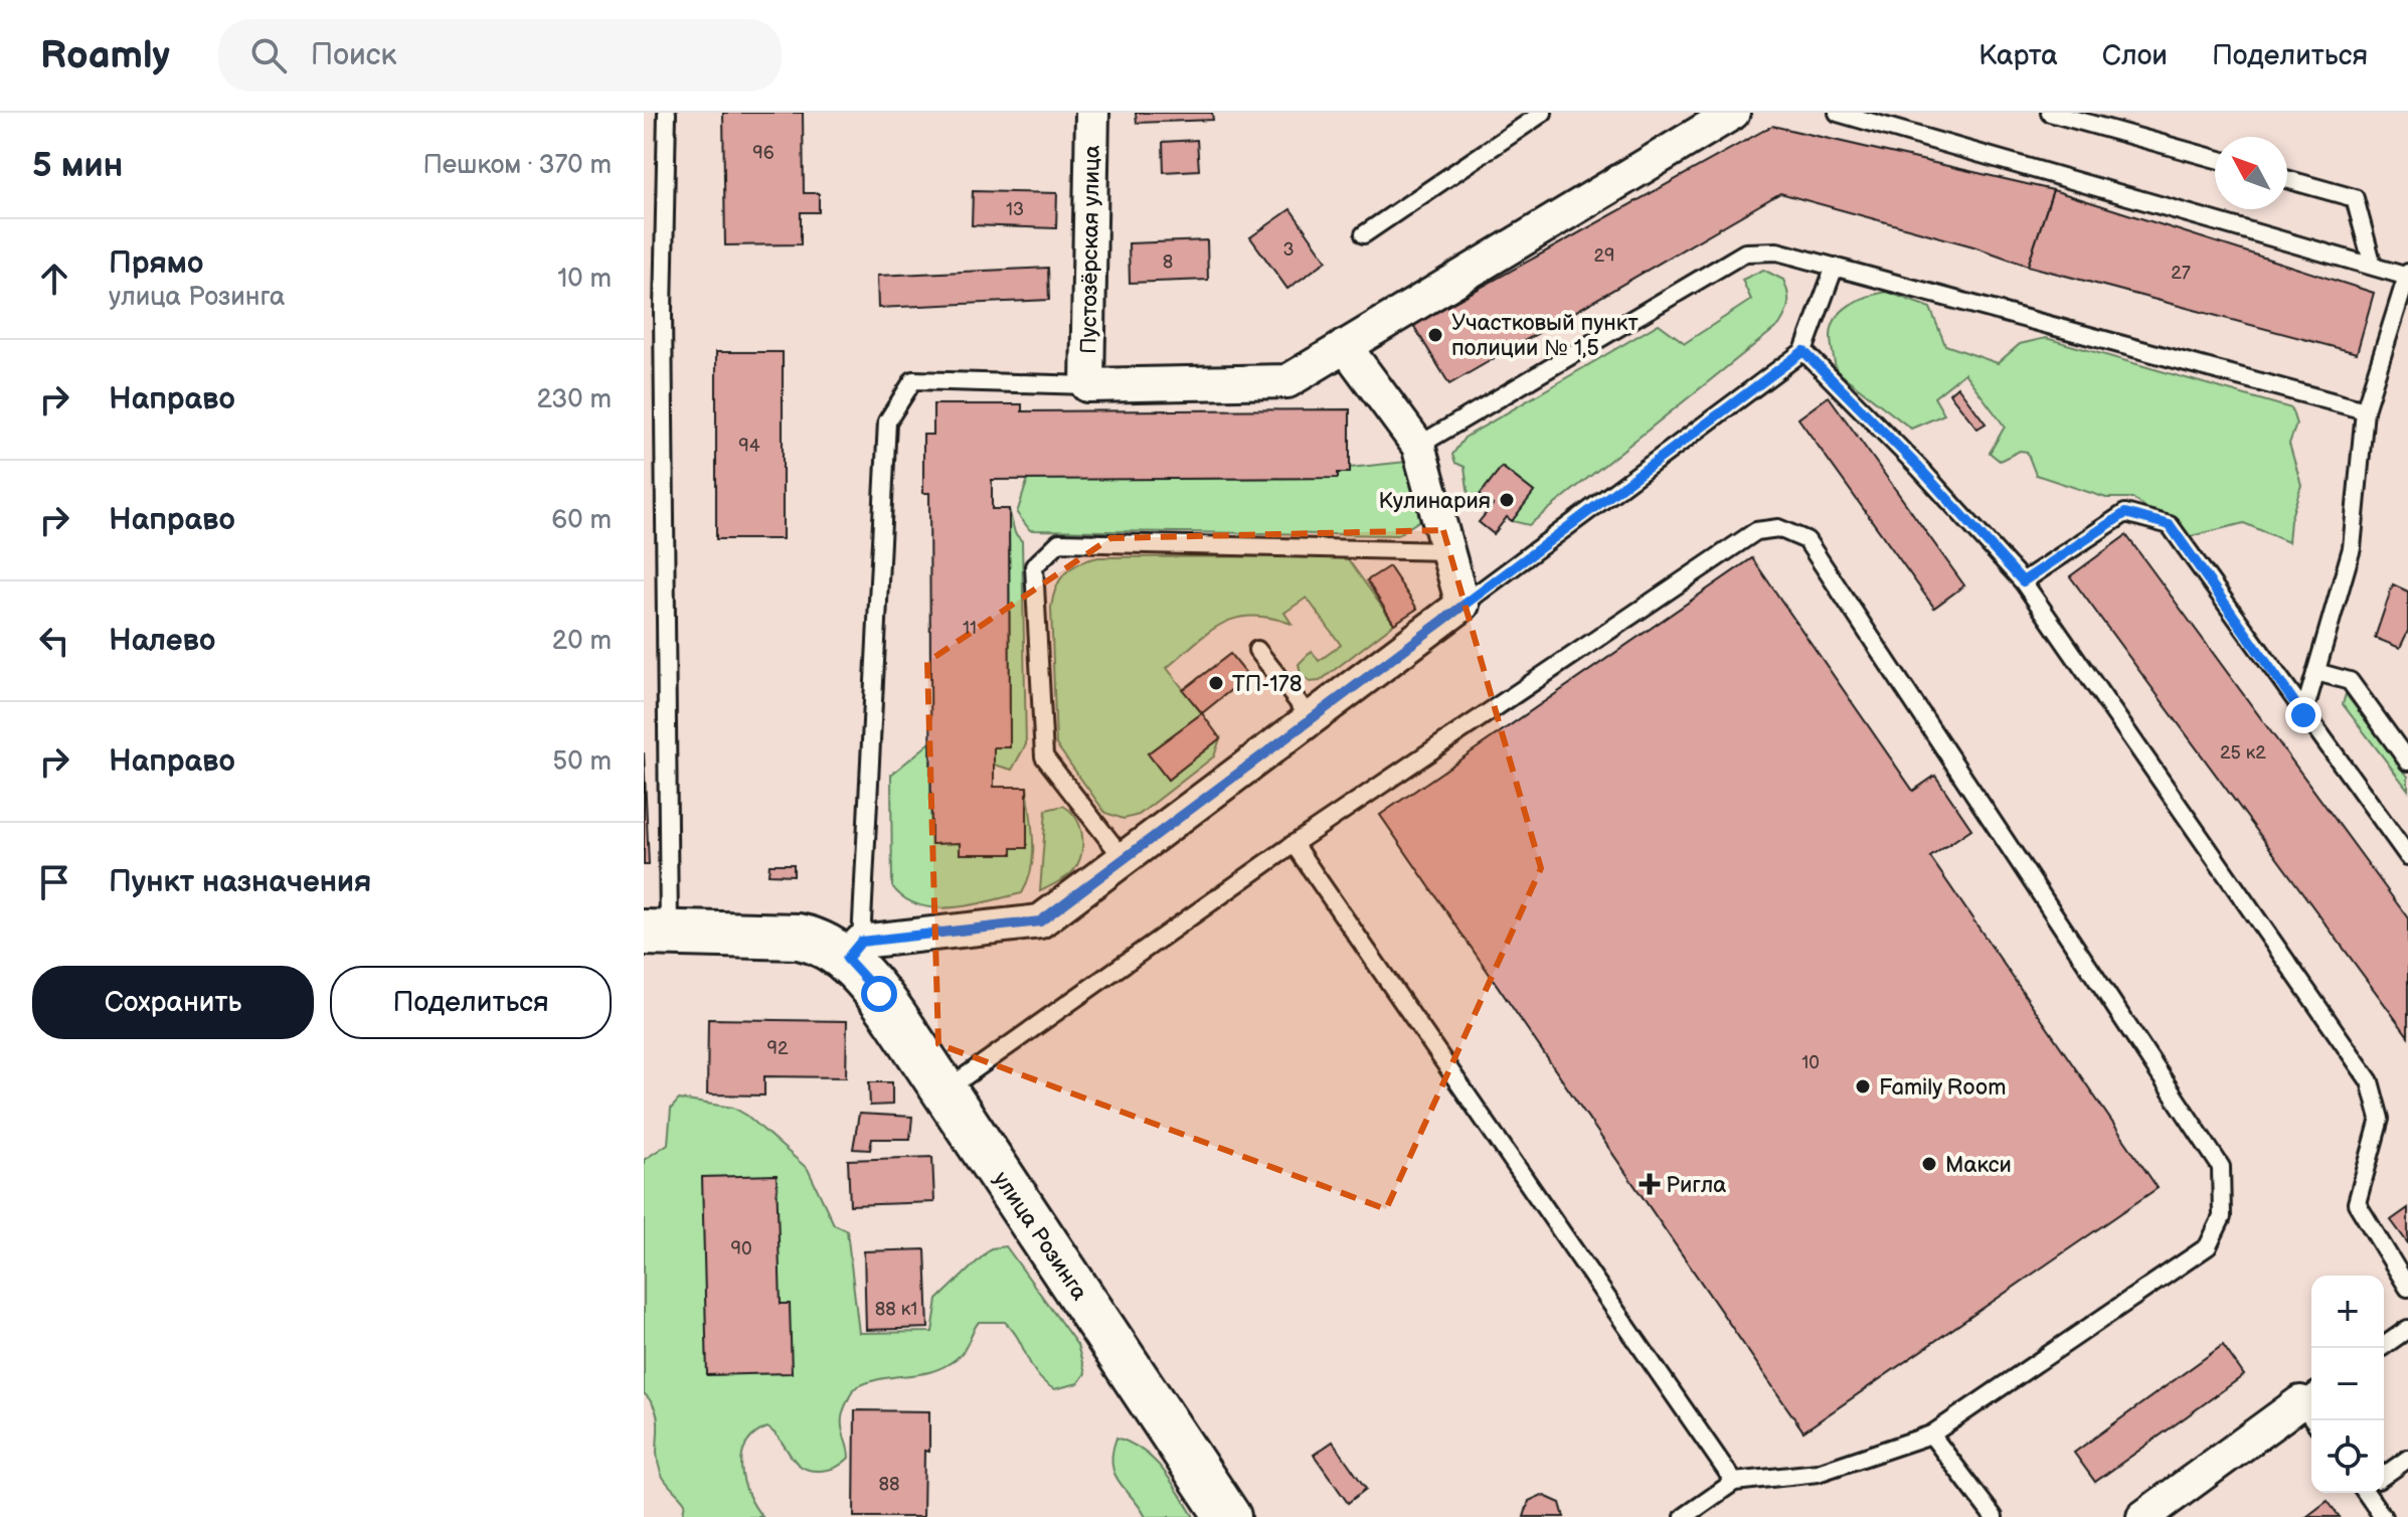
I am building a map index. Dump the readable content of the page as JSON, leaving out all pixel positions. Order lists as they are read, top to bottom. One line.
{"streets":{"street":["Пустозёрская улица","улица Розинга"]},"places":{"other":["Участковый пункт полиции № 1,5","Кулинария","ТП-178","Family Room","Макси"],"health":["Ригла"]},"house_numbers":["96","13","3","29","8","27","94","11","25 к2","92","10","90","88 к1","88"],"north":"top left","page":{"header":"Roamly","search":"Поиск","nav":["Карта","Слои","Поделиться"],"heading":["5 мин","Пешком · 370 m"],"list":[["Прямо","улица Розинга","10 m"],["Направо","230 m"],["Направо","60 m"],["Налево","20 m"],["Направо","50 m"],"Пункт назначения"],"buttons":["Сохранить","Поделиться"],"map_buttons":["+","−"]}}
